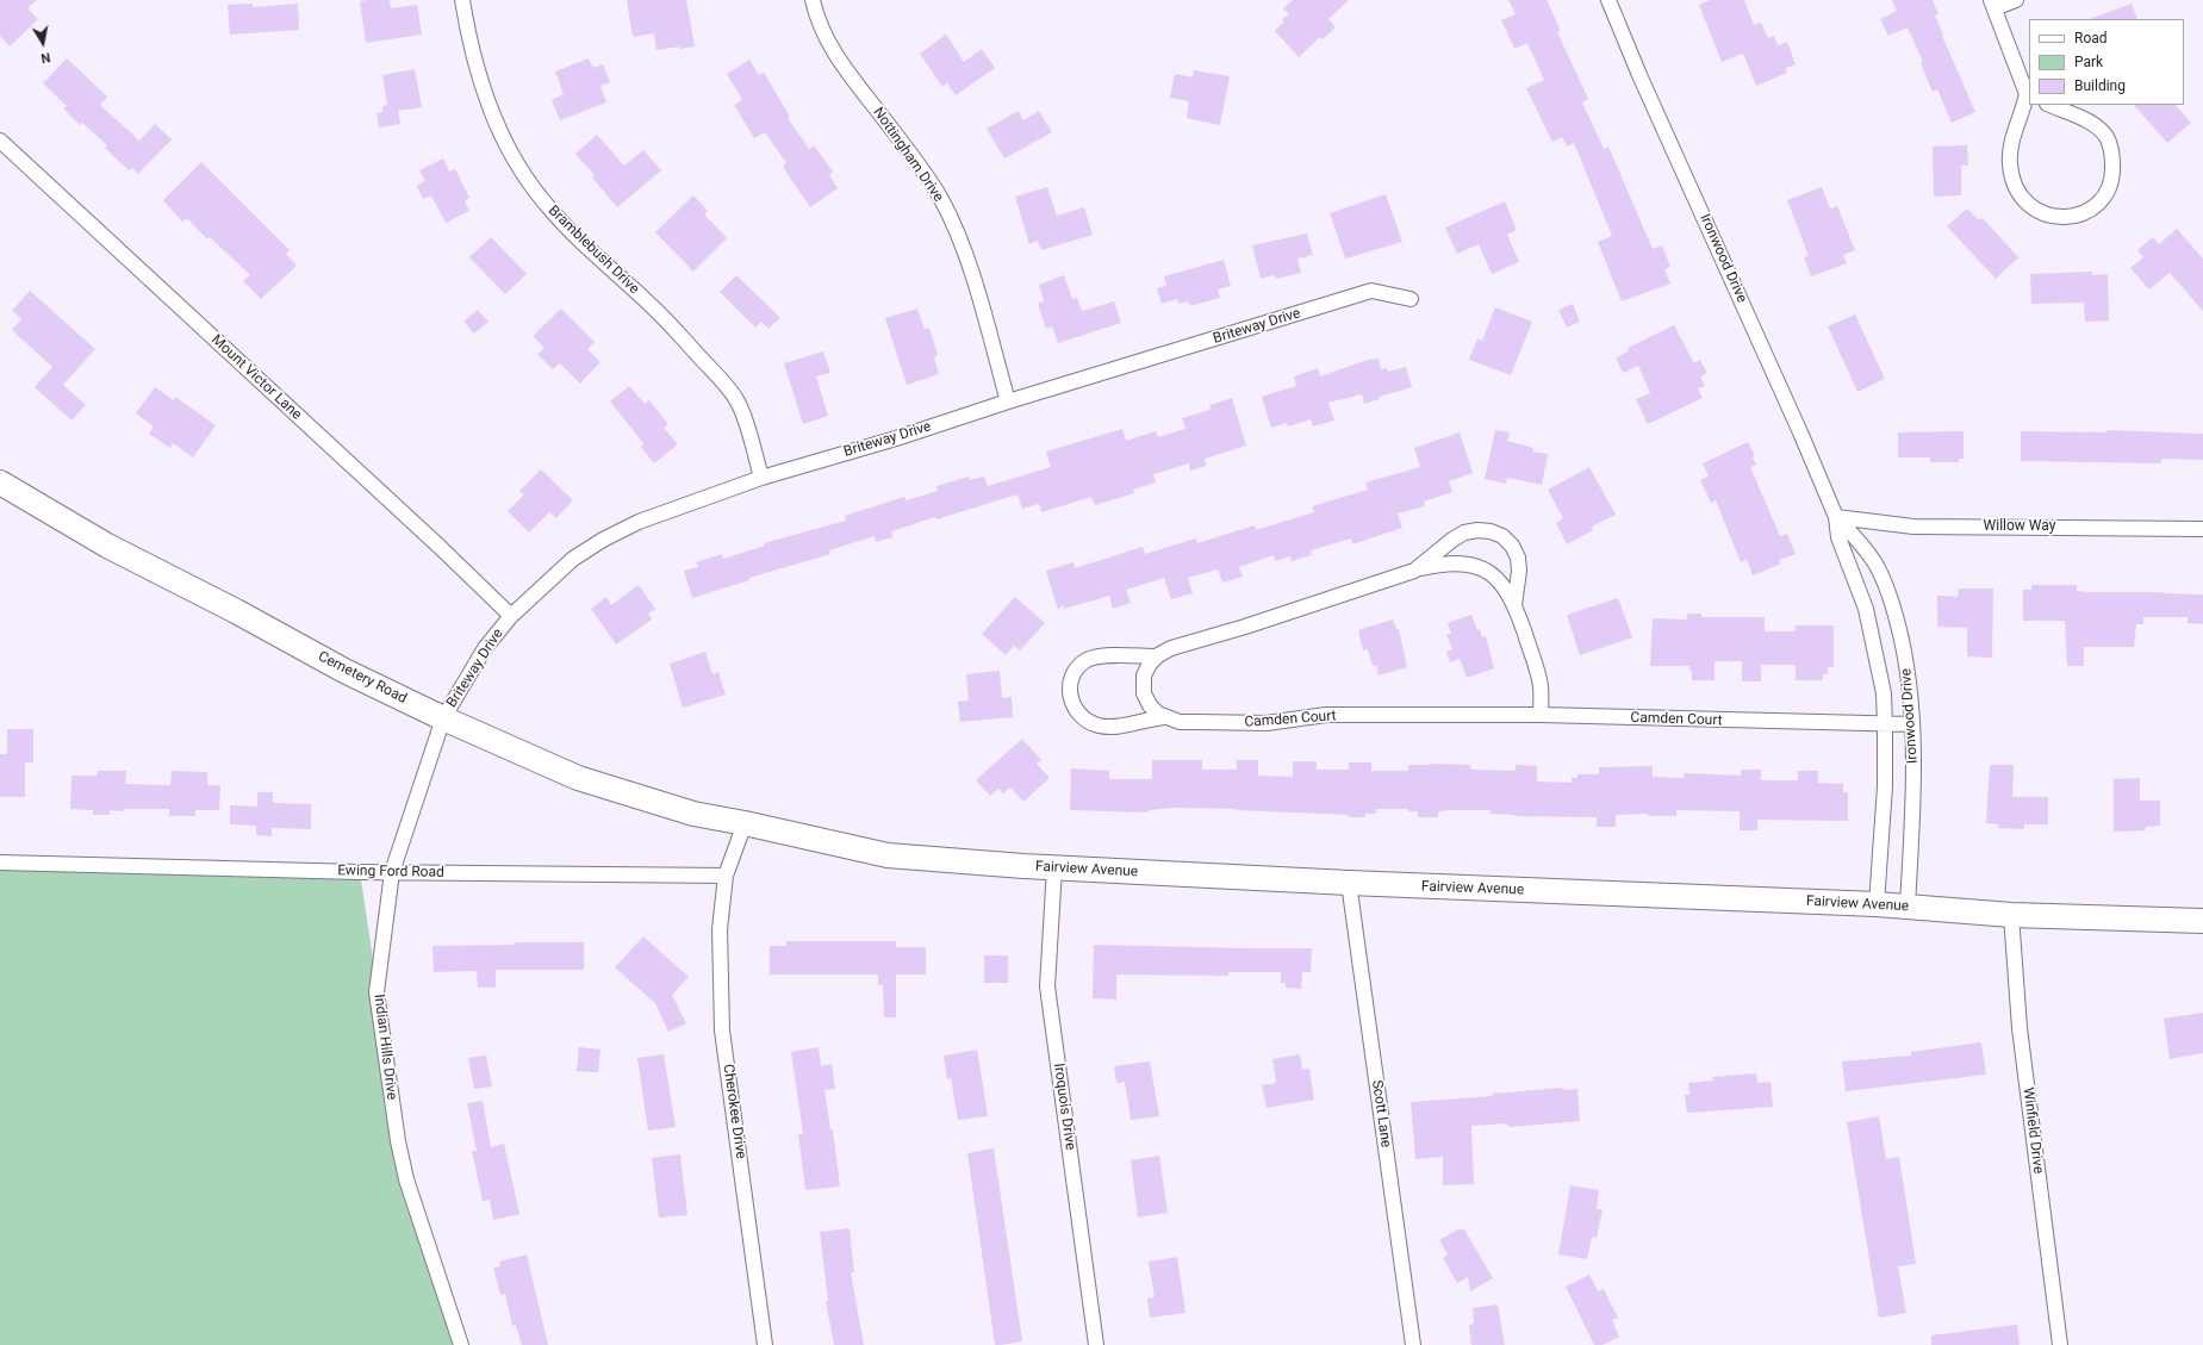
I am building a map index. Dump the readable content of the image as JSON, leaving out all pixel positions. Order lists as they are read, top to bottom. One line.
{"streets":{"main road":["Cemetery Road","Fairview Avenue"],"street":["Nottingham Drive","Bramblebush Drive","Ironwood Drive","Briteway Drive","Mount Victor Lane","Willow Way","Camden Court","Ewing Ford Road","Indian Hills Drive","Iroquois Drive","Cherokee Drive","Scott Lane","Winfield Drive"]},"crossings":[["Nottingham Drive","Briteway Drive"],["Bramblebush Drive","Briteway Drive"],["Ironwood Drive","Willow Way"],["Ironwood Drive","Camden Court"],["Ironwood Drive","Fairview Avenue"],["Briteway Drive","Mount Victor Lane"],["Briteway Drive","Cemetery Road"],["Briteway Drive","Indian Hills Drive"],["Cemetery Road","Fairview Avenue"],["Cemetery Road","Indian Hills Drive"],["Fairview Avenue","Iroquois Drive"],["Fairview Avenue","Scott Lane"],["Fairview Avenue","Winfield Drive"],["Ewing Ford Road","Indian Hills Drive"],["Ewing Ford Road","Cherokee Drive"]],"legend":["Road","Park","Building"],"north":"bottom"}
